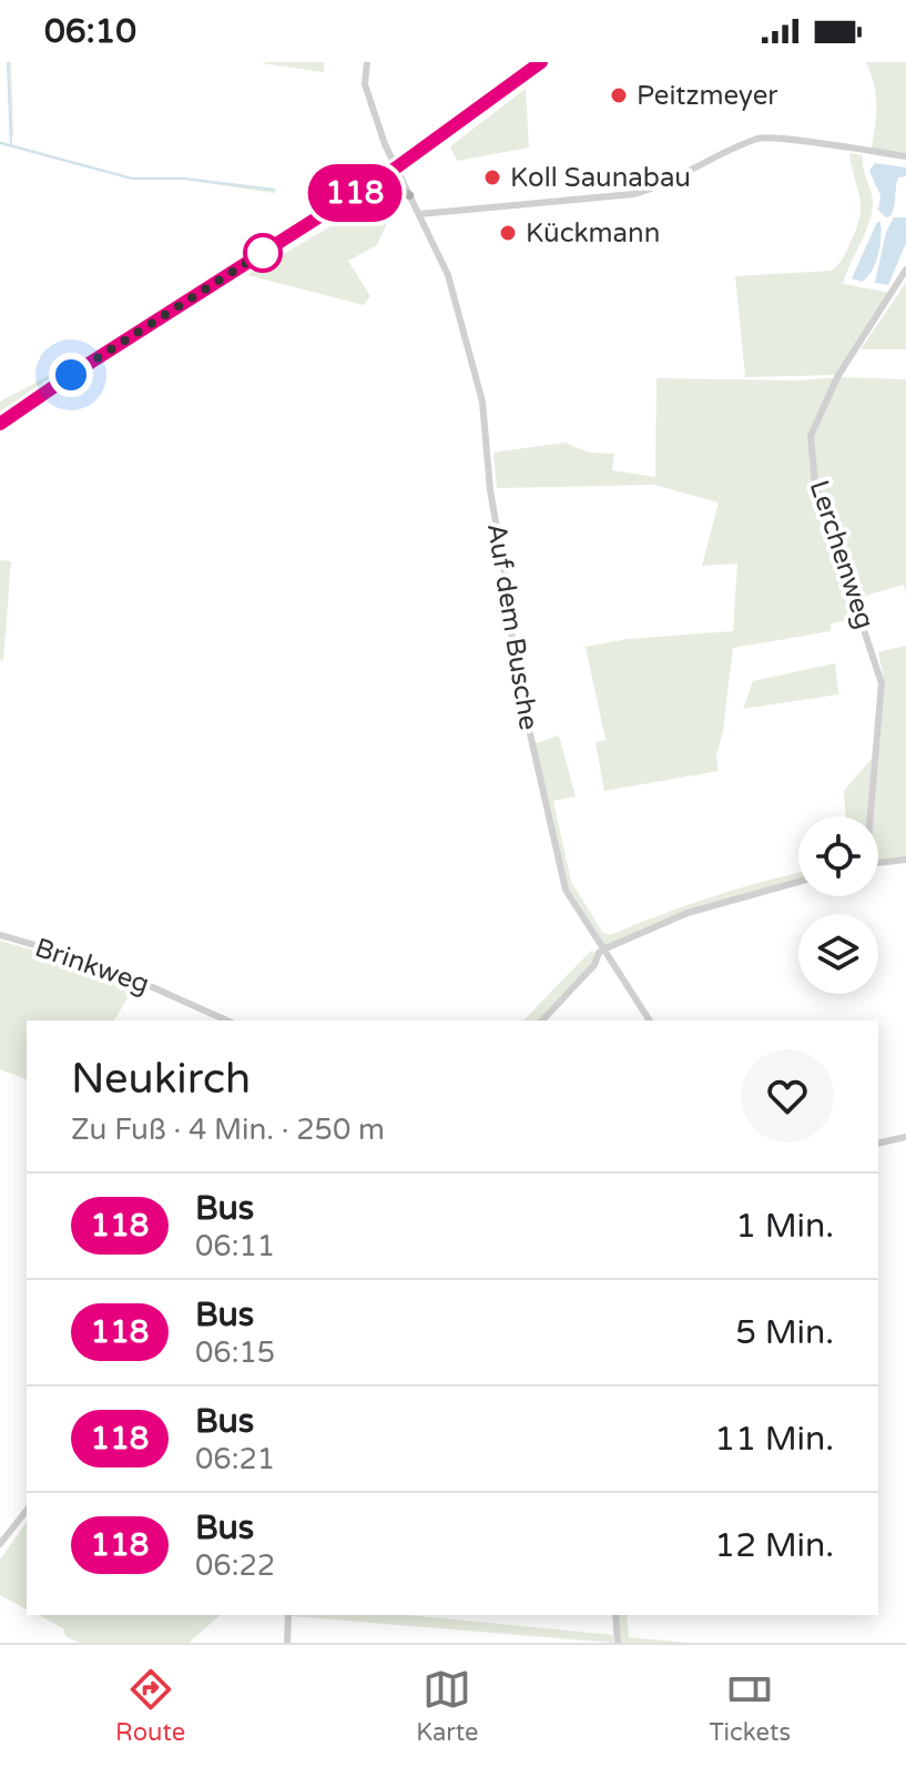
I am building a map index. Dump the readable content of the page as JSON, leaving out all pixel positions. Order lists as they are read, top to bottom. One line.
{"streets":{"street":["Lerchenweg","Auf dem Busche","Brinkweg"]},"places":["Peitzmeyer","Koll Saunabau","Kückmann"],"lines":["bus line 118"],"page":{"status":"06:10","on_map":"118","heading":["Neukirch","Zu Fuß · 4 Min. · 250 m"],"list":[{"mark":"118","name":"Bus","note":"06:11","value":"1 Min."},{"mark":"118","name":"Bus","note":"06:15","value":"5 Min."},{"mark":"118","name":"Bus","note":"06:21","value":"11 Min."},{"mark":"118","name":"Bus","note":"06:22","value":"12 Min."}],"tabs":["Route","Karte","Tickets"]}}
